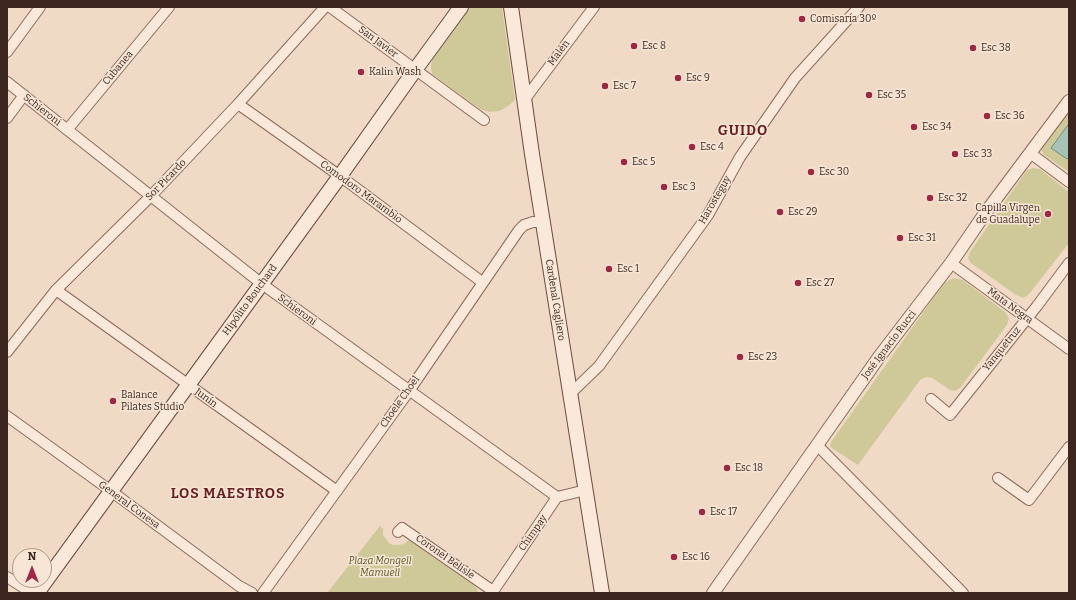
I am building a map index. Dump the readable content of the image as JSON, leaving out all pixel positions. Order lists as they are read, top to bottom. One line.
{"streets":{"main road":["Hipólito Bouchard","Cardenal Cagliero"],"street":["San Javier","Malén","Cubanea","Schieroni","Sor Picardo","Comodoro Marambio","Harosteguy","Mata Negra","José Ignacio Rucci","Yanquetruz","Junín","Choele Choel","General Conesa","Chimpay","Coronel Belisle"]},"crossings":[["San Javier","Hipólito Bouchard"],["Malén","Cardenal Cagliero"],["Cubanea","Schieroni"],["Schieroni","Sor Picardo"],["Schieroni","Hipólito Bouchard"],["Schieroni","Choele Choel"],["Schieroni","Chimpay"],["Sor Picardo","Comodoro Marambio"],["Sor Picardo","Junín"],["Comodoro Marambio","Hipólito Bouchard"],["Comodoro Marambio","Choele Choel"],["Harosteguy","Cardenal Cagliero"],["Hipólito Bouchard","Junín"],["Hipólito Bouchard","General Conesa"],["Cardenal Cagliero","Choele Choel"],["Mata Negra","José Ignacio Rucci"],["Mata Negra","Yanquetruz"],["Junín","Choele Choel"],["Chimpay","Coronel Belisle"]],"districts":["GUIDO","LOS MAESTROS"],"parks":["Plaza Mongell Mamuell"],"places":["Comisaría 30º","Esc 8","Esc 38","Kalin Wash","Esc 9","Esc 7","Esc 35","Esc 36","Esc 34","Esc 4","Esc 33","Esc 5","Esc 30","Esc 3","Esc 32","Esc 29","Capilla Virgen de Guadalupe","Esc 31","Esc 1","Esc 27","Esc 23","Balance Pilates Studio","Esc 18","Esc 17","Esc 16"],"north":"top"}
